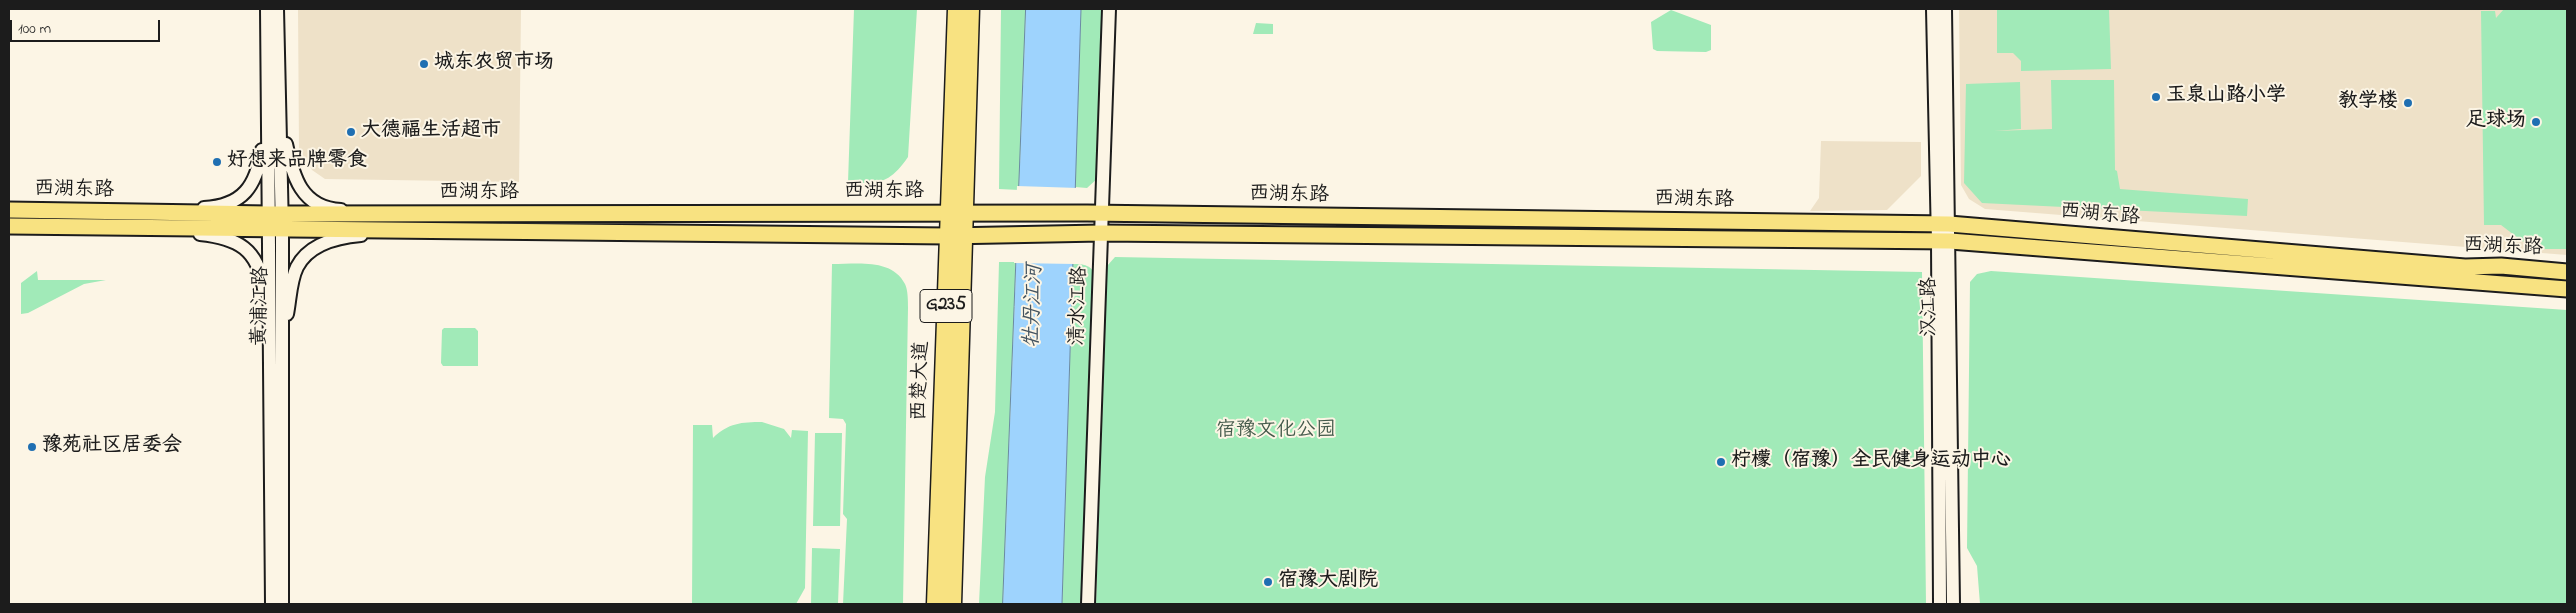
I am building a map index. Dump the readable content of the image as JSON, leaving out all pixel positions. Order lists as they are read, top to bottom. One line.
{"streets":{"highway":["G235","西楚大道"],"main road":["西湖东路"],"street":["黄浦江路","清水江路","汉江路"]},"crossings":[["西湖东路","黄浦江路"],["西湖东路","清水江路"],["西湖东路","汉江路"],["西湖东路","西楚大道"]],"water":["牡丹江河"],"parks":["宿豫文化公园"],"places":["城东农贸市场","玉泉山路小学","教学楼","足球场","大德福生活超市","好想来品牌零食","豫苑社区居委会","柠檬（宿豫）全民健身运动中心","宿豫大剧院"],"scale_bar":"100 m"}
